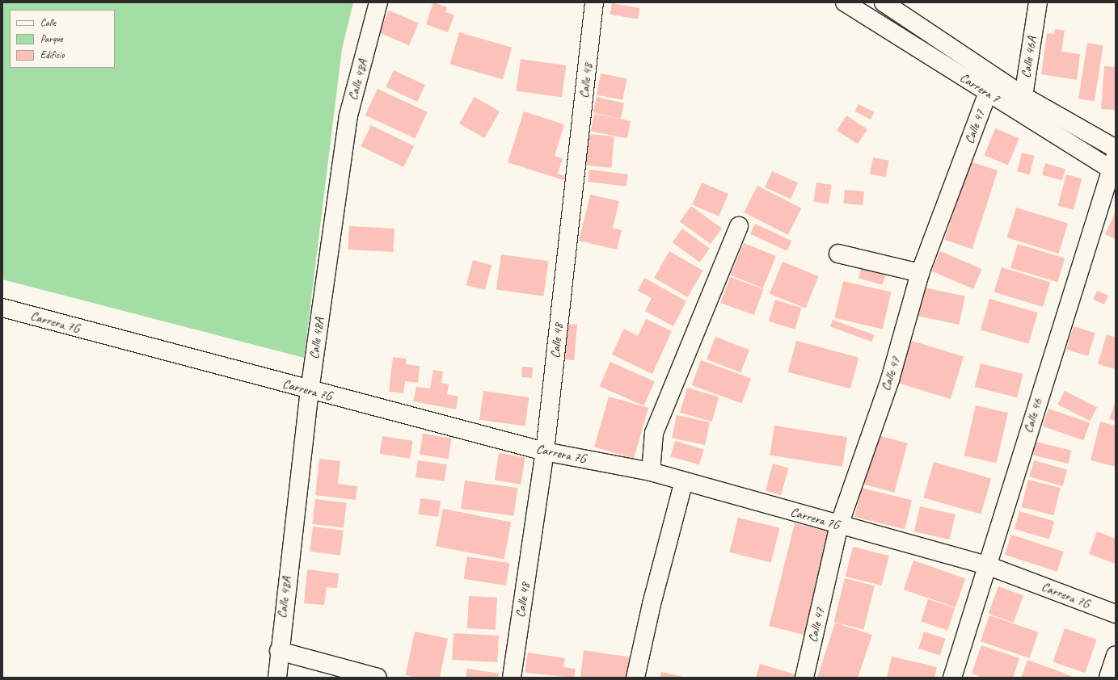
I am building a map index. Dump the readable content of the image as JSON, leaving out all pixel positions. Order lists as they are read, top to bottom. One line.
{"streets":{"street":["Calle 46A","Calle 48A","Calle 48","Carrera 7","Calle 47","Carrera 7G","Calle 46"]},"crossings":[["Calle 46A","Carrera 7"],["Calle 48A","Carrera 7G"],["Calle 48","Carrera 7G"],["Carrera 7","Calle 47"],["Carrera 7","Calle 46"],["Calle 47","Carrera 7G"],["Carrera 7G","Calle 46"]],"legend":["Calle","Parque","Edificio"]}
